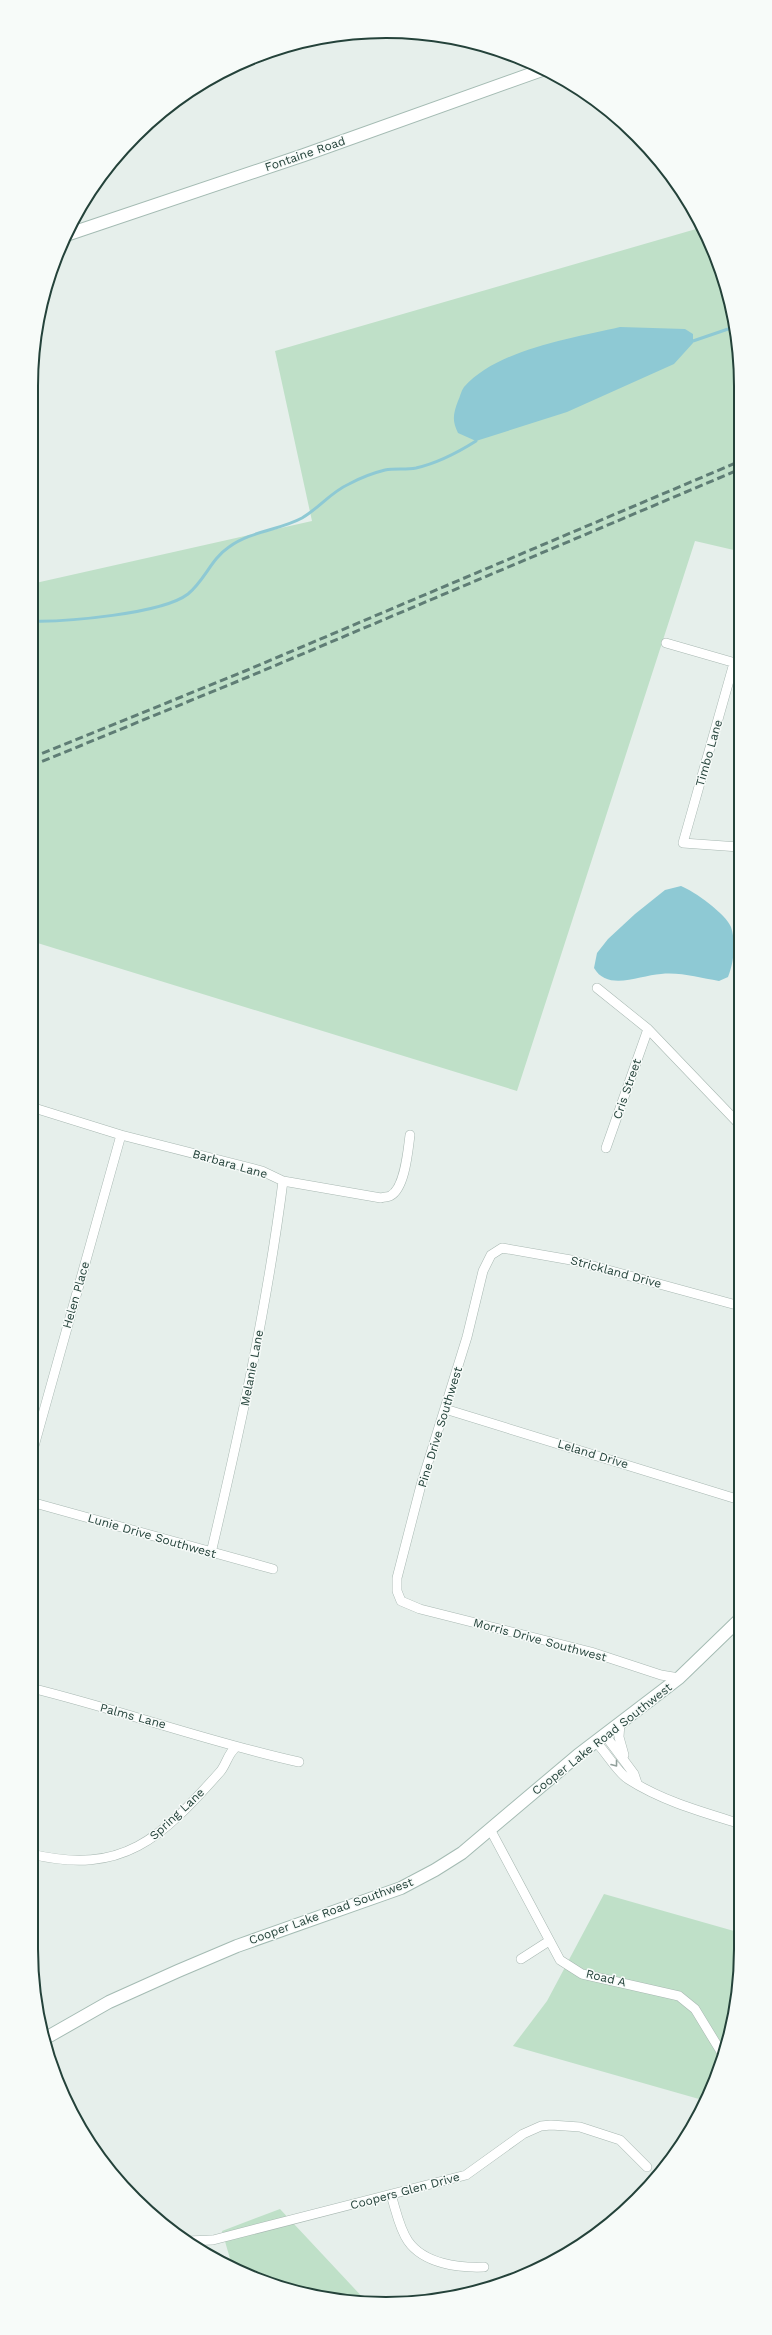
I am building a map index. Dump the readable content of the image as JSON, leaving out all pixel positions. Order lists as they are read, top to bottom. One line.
{"streets":{"street":["Fontaine Road","Timbo Lane","Cris Street","Barbara Lane","Strickland Drive","Helen Place","Melanie Lane","Pine Drive Southwest","Leland Drive","Lunie Drive Southwest","Morris Drive Southwest","Palms Lane","Cooper Lake Road Southwest","Spring Lane","Road A","Coopers Glen Drive"]},"crossings":[["Barbara Lane","Helen Place"],["Barbara Lane","Melanie Lane"],["Strickland Drive","Pine Drive Southwest"],["Melanie Lane","Lunie Drive Southwest"],["Pine Drive Southwest","Leland Drive"],["Pine Drive Southwest","Morris Drive Southwest"],["Morris Drive Southwest","Cooper Lake Road Southwest"],["Palms Lane","Spring Lane"],["Cooper Lake Road Southwest","Road A"]]}
